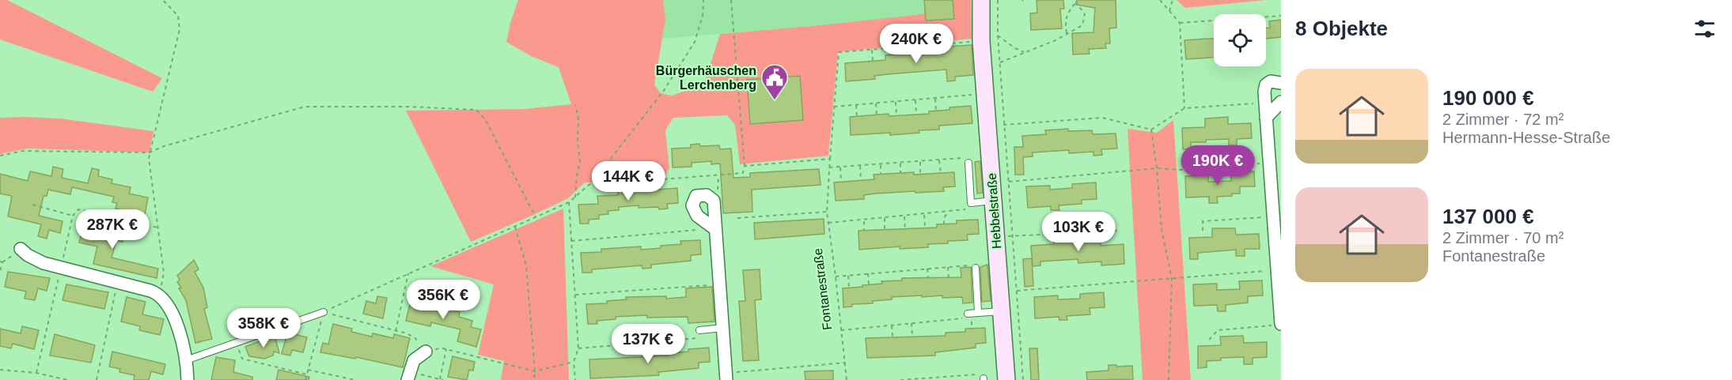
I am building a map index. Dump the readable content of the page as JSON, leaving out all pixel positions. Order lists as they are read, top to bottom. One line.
{"streets":{"street":["Hebbelstraße"],"path":["Fontanestraße"]},"crossings":[["Hebbelstraße","Fontanestraße"]],"places":{"public building":["Bürgerhäuschen Lerchenberg"]},"page":{"heading":"8 Objekte","price":["240K €","190K €","144K €","287K €","103K €","356K €","358K €","137K €"],"list":[{"name":"190 000 €","note":"2 Zimmer · 72 m² · Hermann-Hesse-Straße"},{"name":"137 000 €","note":"2 Zimmer · 70 m² · Fontanestraße"}]}}
